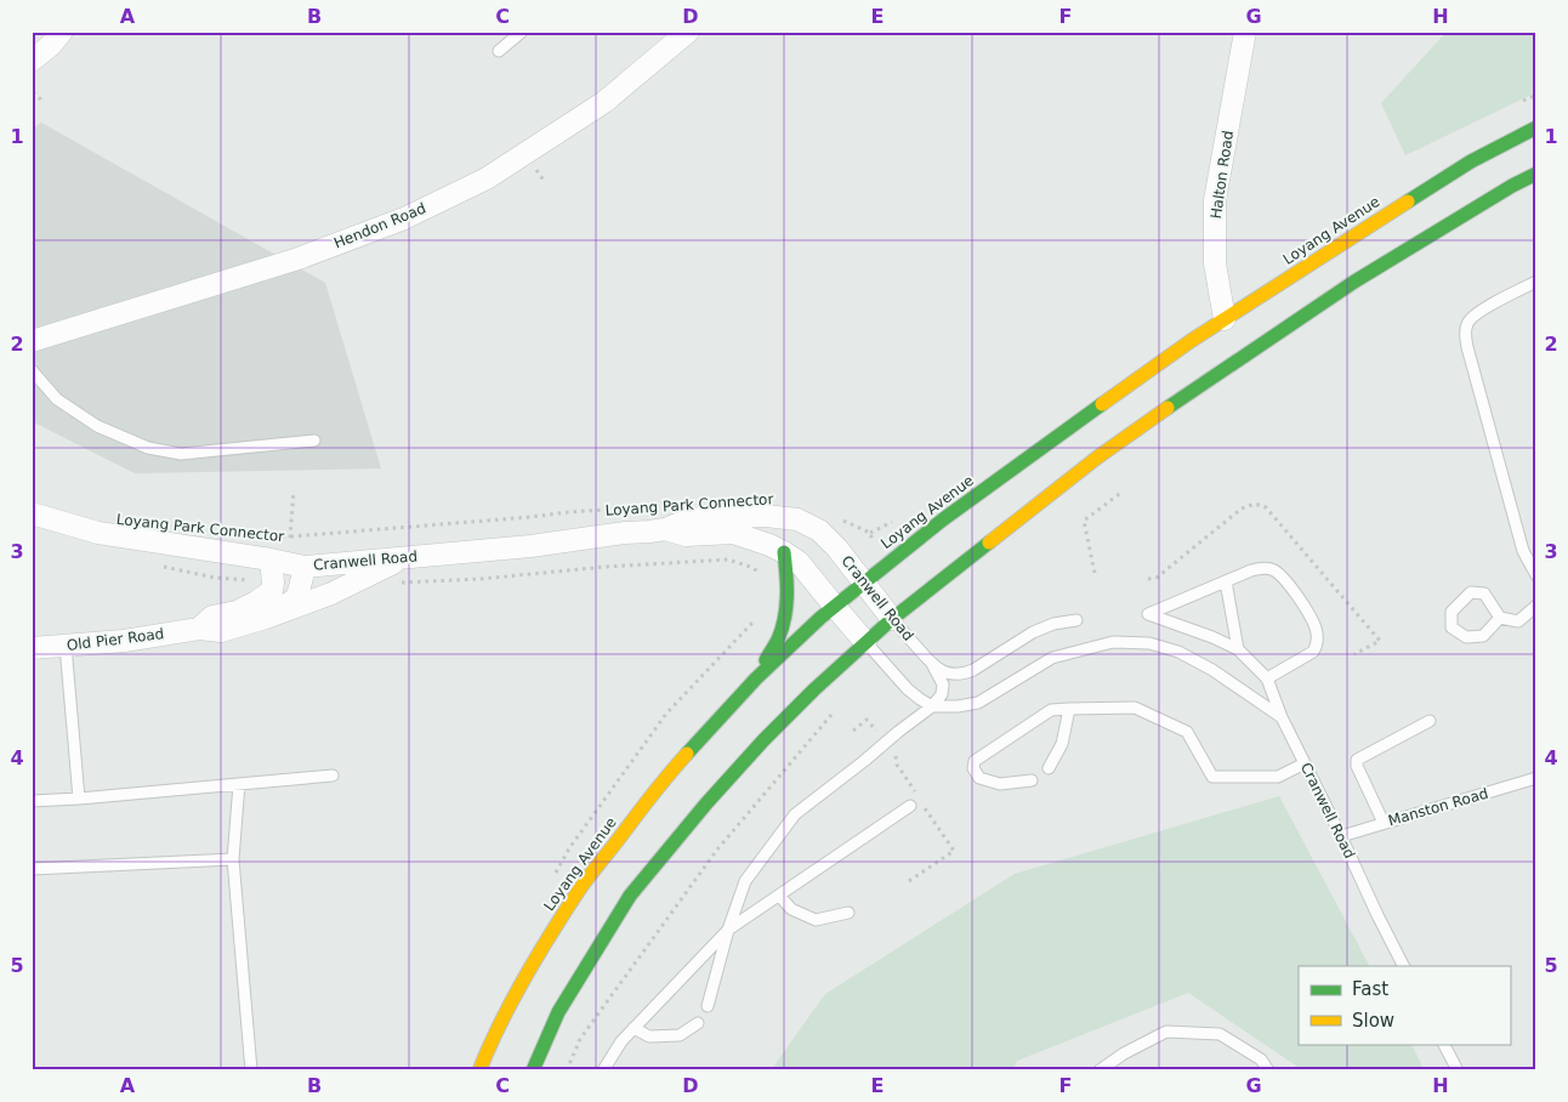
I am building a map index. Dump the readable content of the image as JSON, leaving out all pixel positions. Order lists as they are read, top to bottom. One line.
{"streets":{"main road":["Loyang Avenue"],"street":["Halton Road","Hendon Road","Cranwell Road","Old Pier Road"],"lane":["Manston Road"],"path":["Loyang Park Connector"]},"crossings":[["Halton Road","Loyang Avenue"],["Loyang Avenue","Cranwell Road"],["Cranwell Road","Old Pier Road"],["Cranwell Road","Manston Road"]],"legend":["Fast","Slow"],"grid":{"columns":["A","B","C","D","E","F","G","H"],"rows":["1","2","3","4","5"]}}
